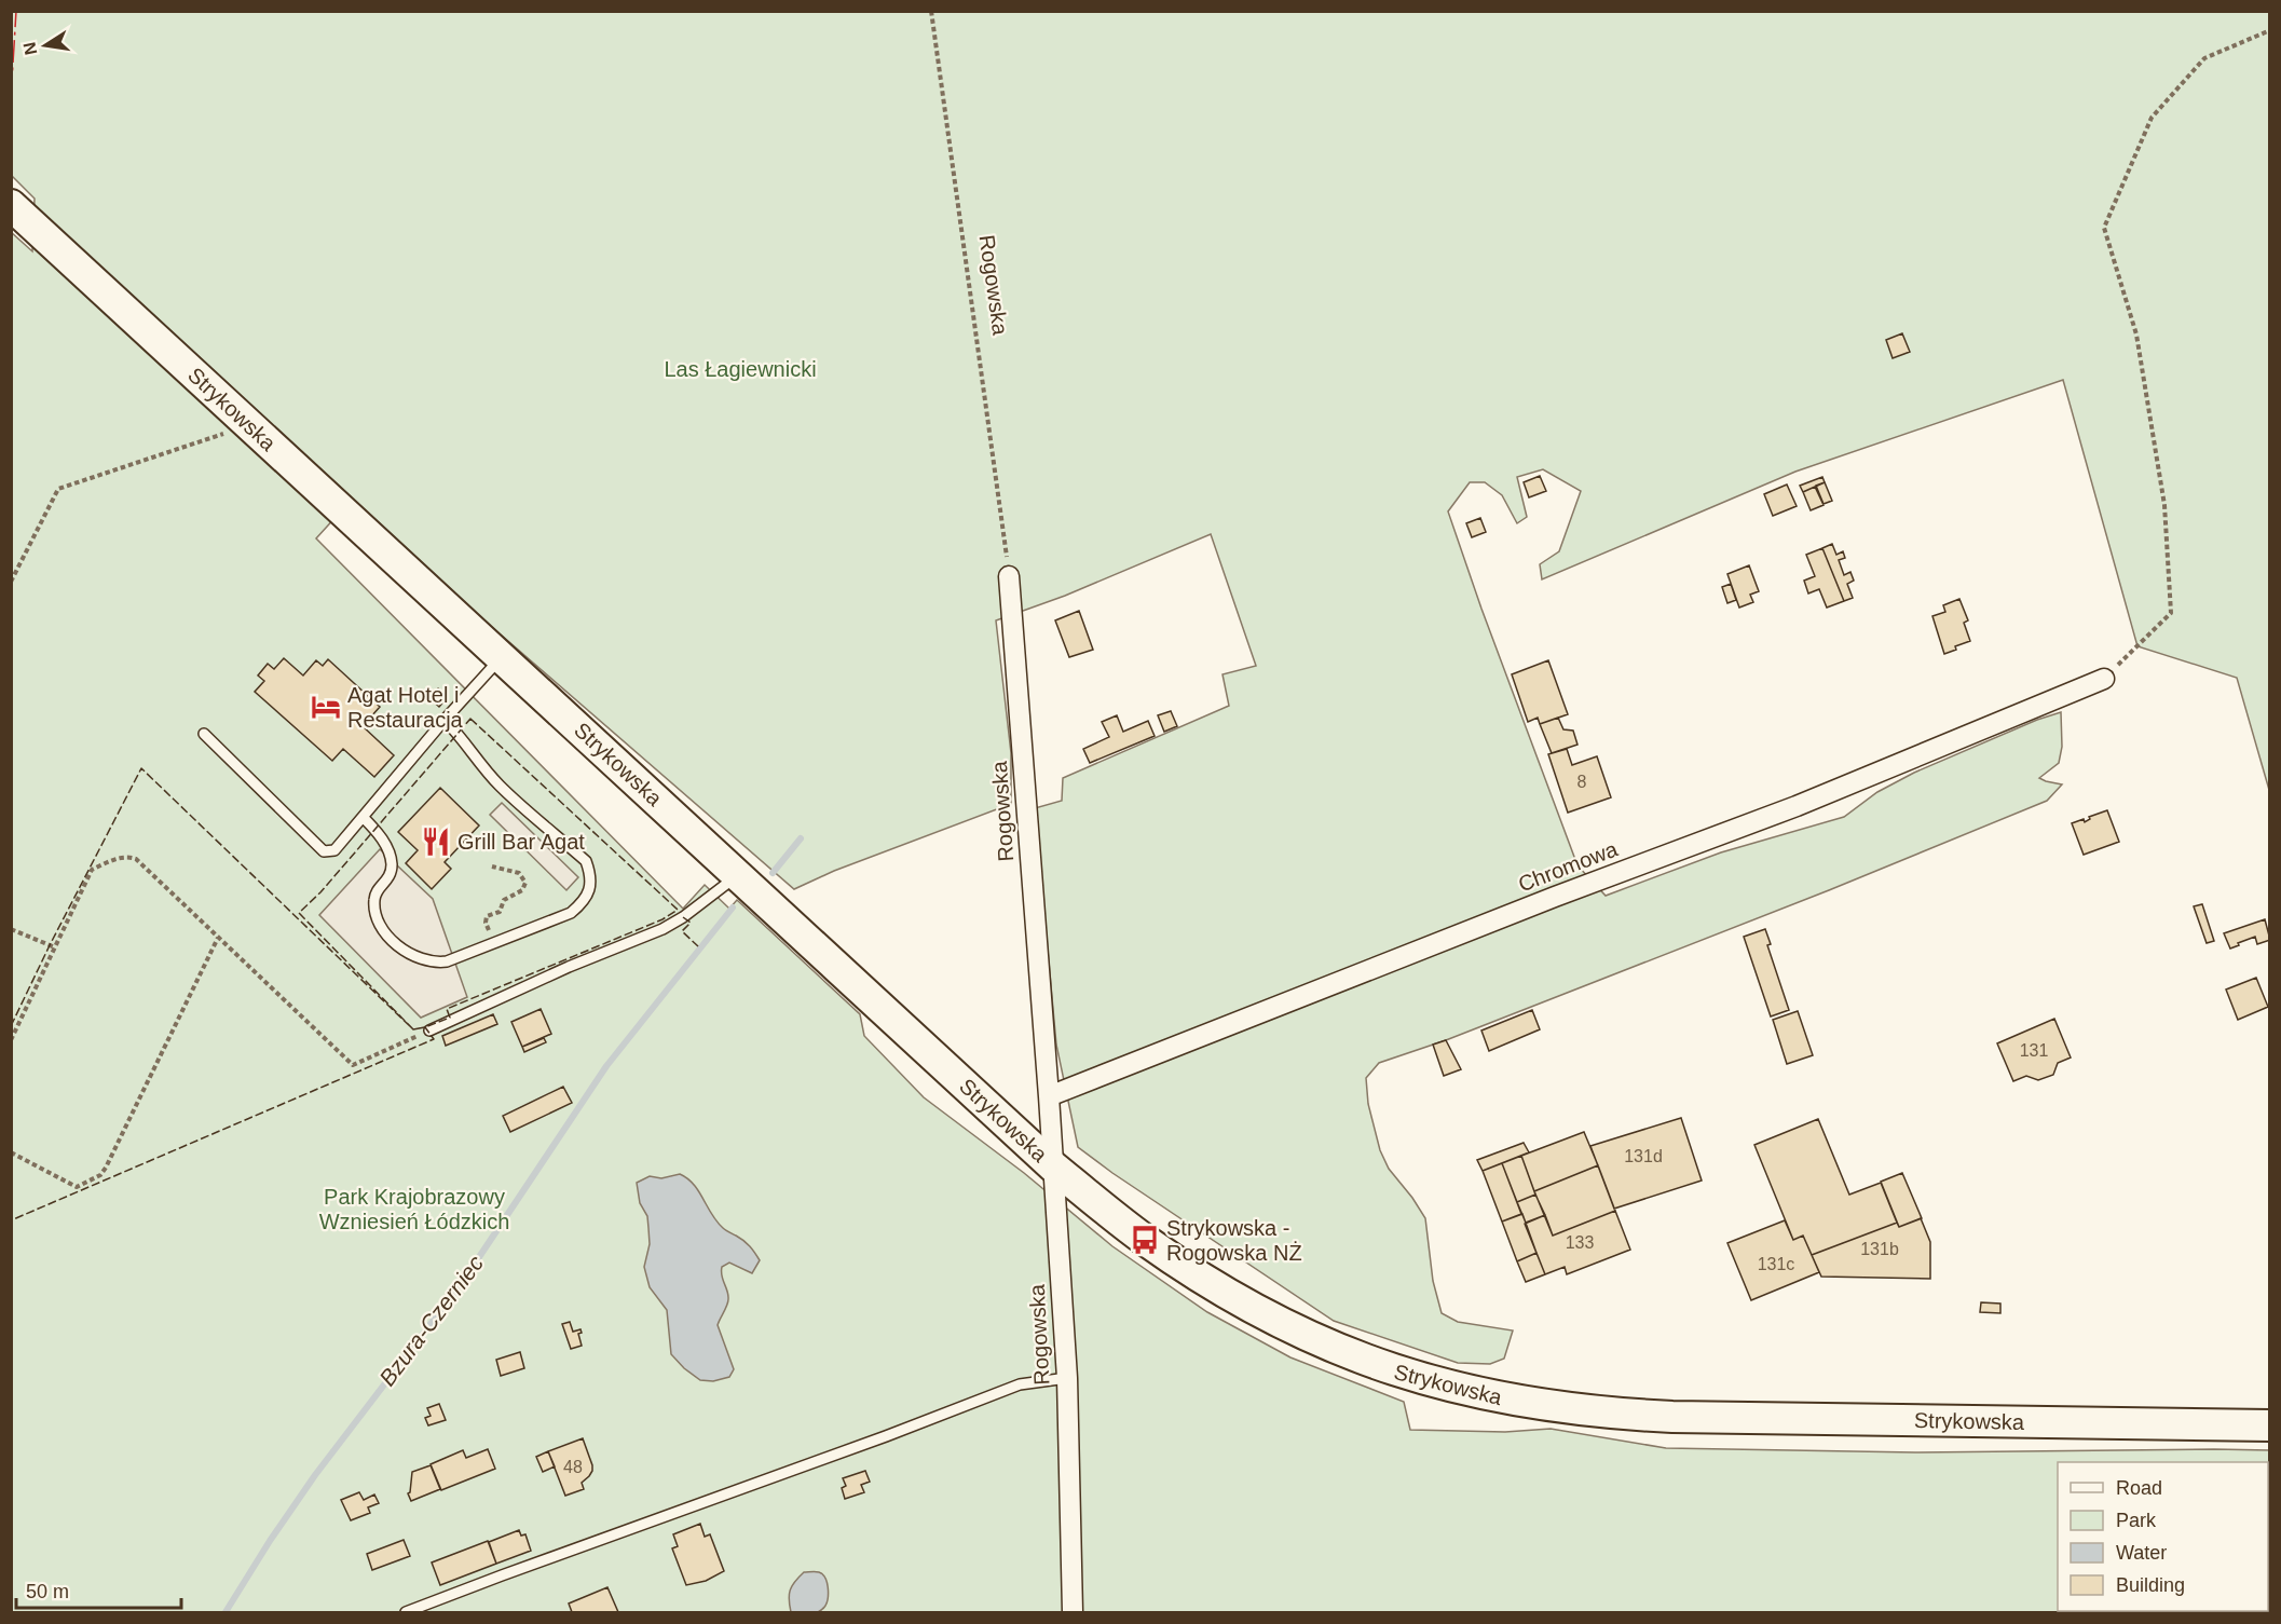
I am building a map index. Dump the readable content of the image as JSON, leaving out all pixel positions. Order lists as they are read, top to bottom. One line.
{"streets":{"main road":["Strykowska"],"street":["Rogowska","Chromowa"]},"crossings":[["Rogowska","Strykowska"],["Rogowska","Chromowa"]],"water":["Bzura-Czerniec"],"parks":["Las Łagiewnicki","Park Krajobrazowy Wzniesień Łódzkich"],"places":{"hotel":["Agat Hotel i Restauracja"],"restaurant":["Grill Bar Agat"],"bus stop":["Strykowska - Rogowska NŻ"]},"house_numbers":["8","131","131d","133","131b","131c","48"],"legend":["Road","Park","Water","Building"],"scale_bar":"50 m","north":"left"}
